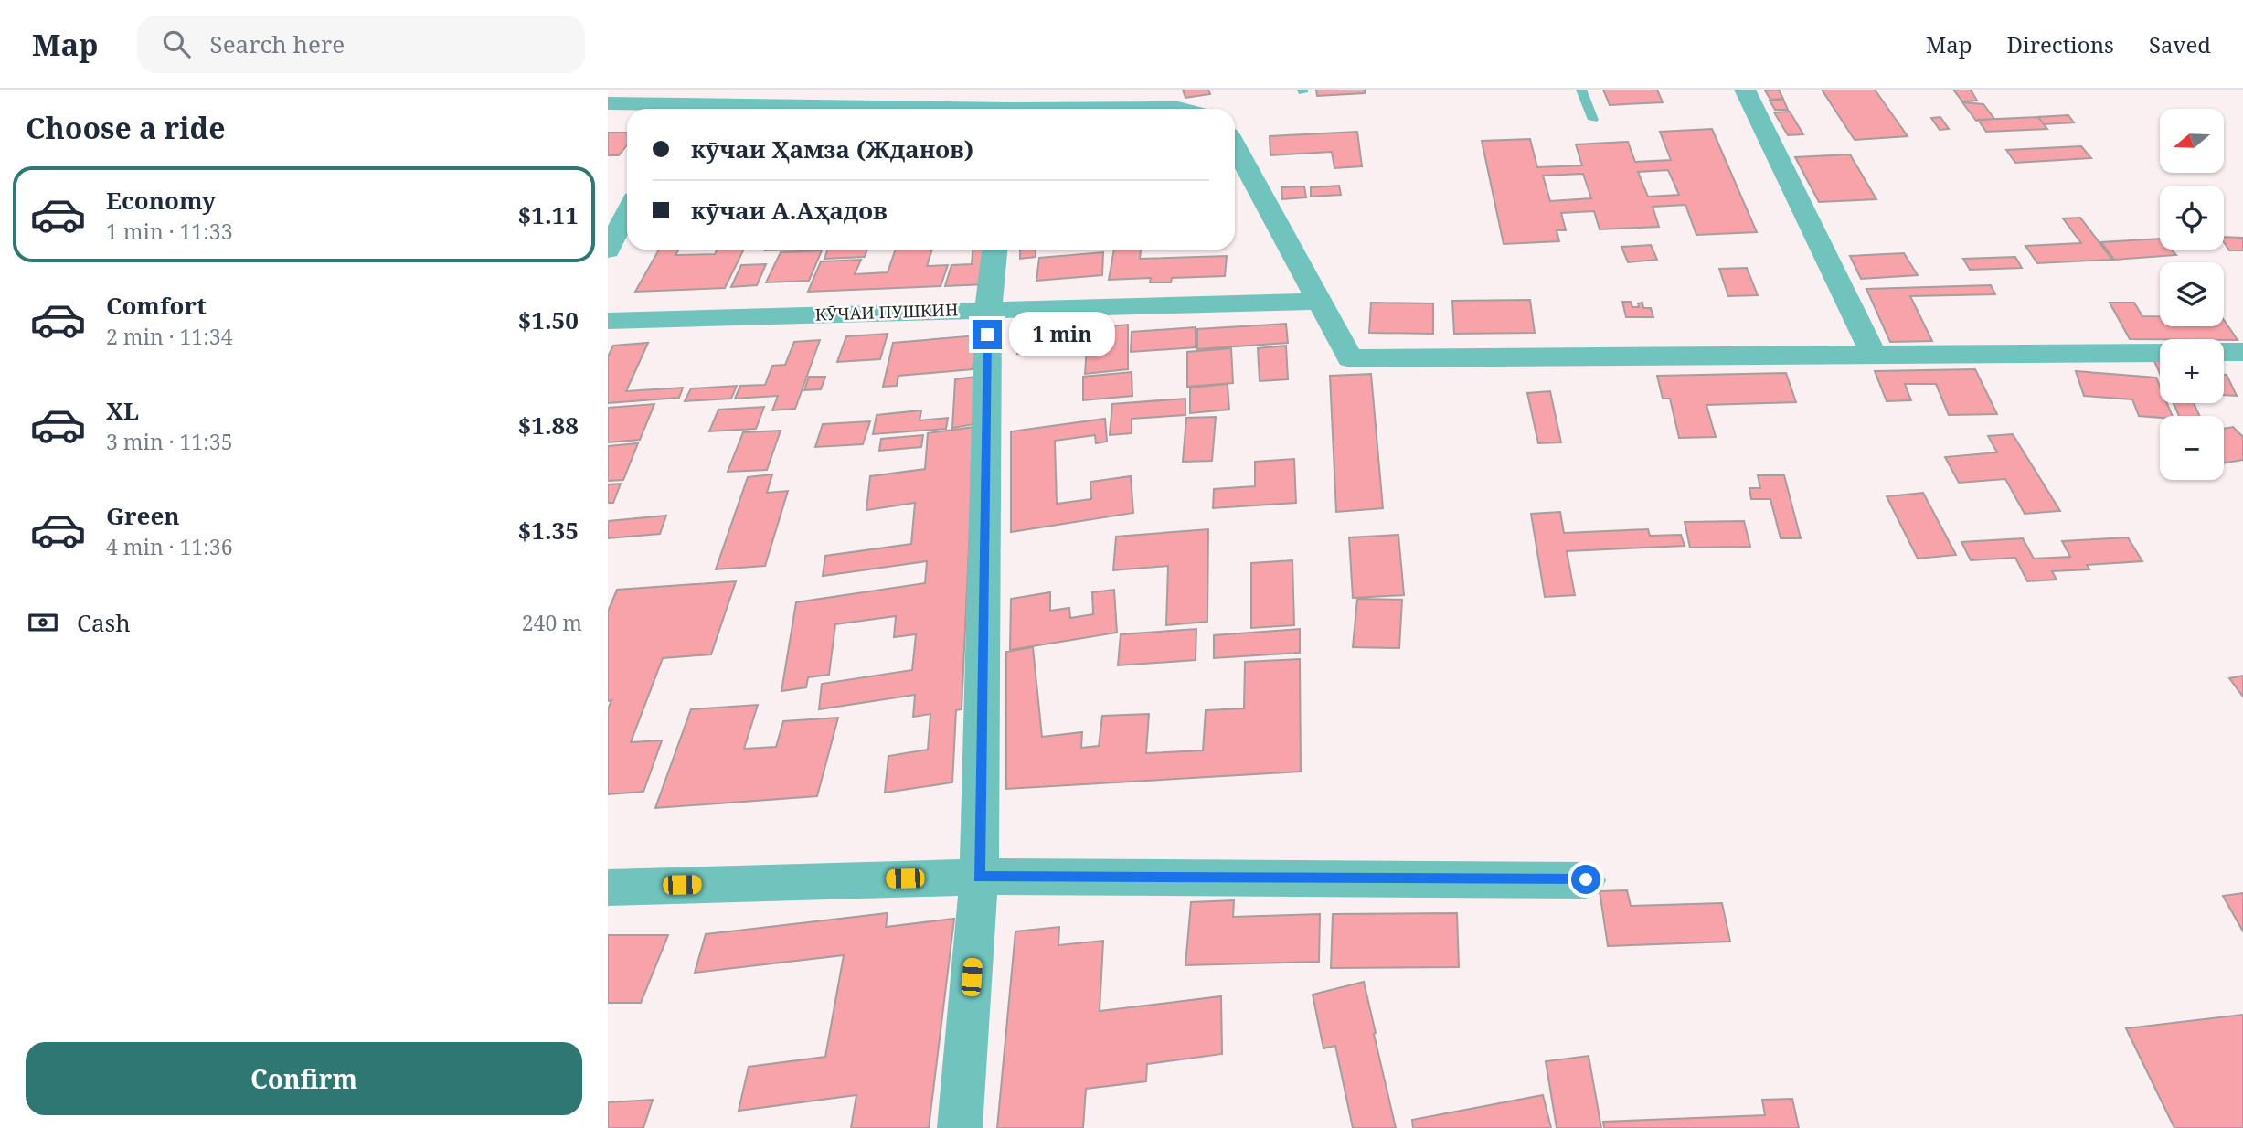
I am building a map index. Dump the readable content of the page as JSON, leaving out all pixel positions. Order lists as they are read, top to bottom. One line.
{"streets":{"street":["КӮЧАИ ПУШКИН"]},"north":"left","page":{"header":"Map","search":"Search here","nav":["Map","Directions","Saved"],"heading":"Choose a ride","map_buttons":["+","−"],"banner":["кӯчаи Ҳамза (Жданов)","кӯчаи А.Аҳадов"],"list":[{"name":"Economy","note":"1 min · 11:33","value":"$1.11"},{"name":"Comfort","note":"2 min · 11:34","value":"$1.50"},{"name":"XL","note":"3 min · 11:35","value":"$1.88"},{"name":"Green","note":"4 min · 11:36","value":"$1.35"}],"bubble":"1 min","pay":["Cash","240 m"],"buttons":"Confirm"}}
